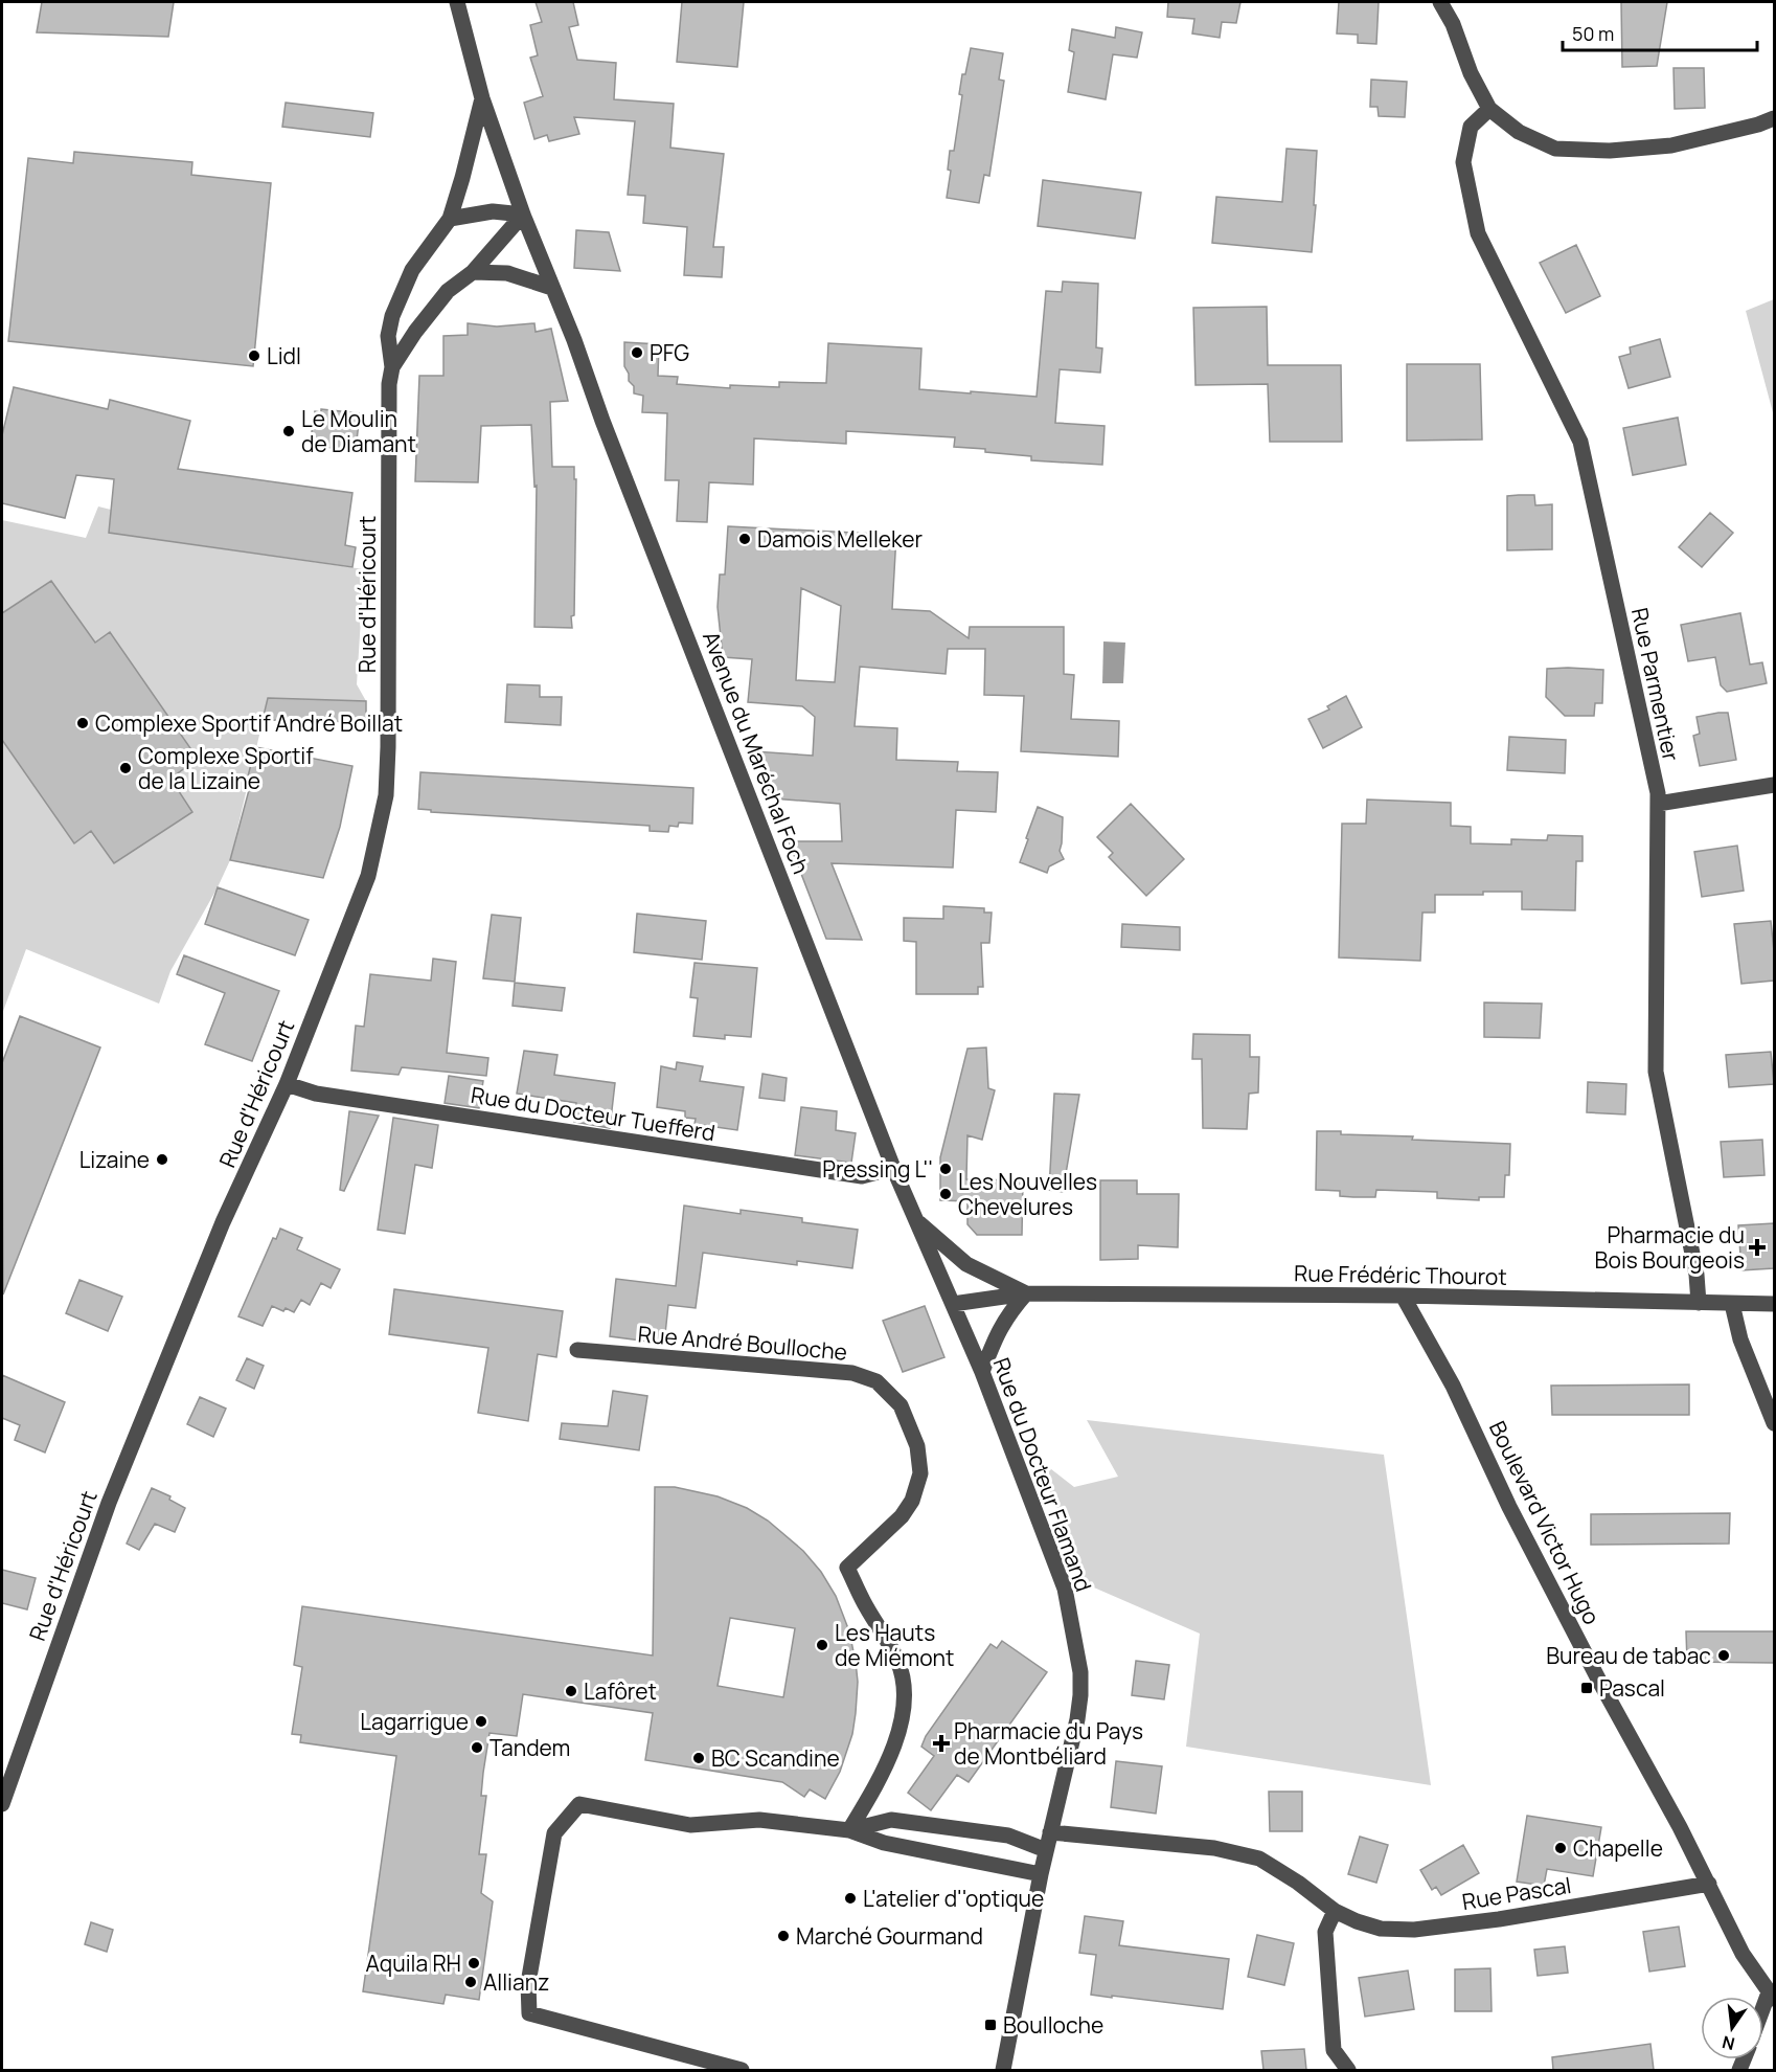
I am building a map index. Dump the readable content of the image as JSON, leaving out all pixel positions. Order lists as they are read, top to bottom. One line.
{"streets":{"street":["Rue d'Héricourt","Rue Parmentier","Avenue du Maréchal Foch","Rue du Docteur Tuefferd","Rue Frédéric Thourot","Rue André Boulloche","Rue du Docteur Flamand","Boulevard Victor Hugo","Rue Pascal"]},"crossings":[["Rue d'Héricourt","Avenue du Maréchal Foch"],["Rue d'Héricourt","Rue du Docteur Tuefferd"],["Rue Parmentier","Rue Frédéric Thourot"],["Avenue du Maréchal Foch","Rue du Docteur Tuefferd"],["Avenue du Maréchal Foch","Rue Frédéric Thourot"],["Avenue du Maréchal Foch","Rue du Docteur Flamand"],["Rue Frédéric Thourot","Rue du Docteur Flamand"],["Rue Frédéric Thourot","Boulevard Victor Hugo"],["Rue du Docteur Flamand","Rue Pascal"],["Boulevard Victor Hugo","Rue Pascal"]],"places":{"other":["PFG","Lidl","Le Moulin de Diamant","Damois Melleker","Complexe Sportif André Boillat","Complexe Sportif de la Lizaine","Lizaine","Pressing L''","Les Nouvelles Chevelures","Les Hauts de Miémont","Bureau de tabac","Lafôret","Lagarrigue","Tandem","BC Scandine","Chapelle","L'atelier d''optique","Marché Gourmand","Aquila RH","Allianz"],"health":["Pharmacie du Bois Bourgeois","Pharmacie du Pays de Montbéliard"],"transit":["Pascal","Boulloche"]},"scale_bar":"50 m","north":"bottom"}
